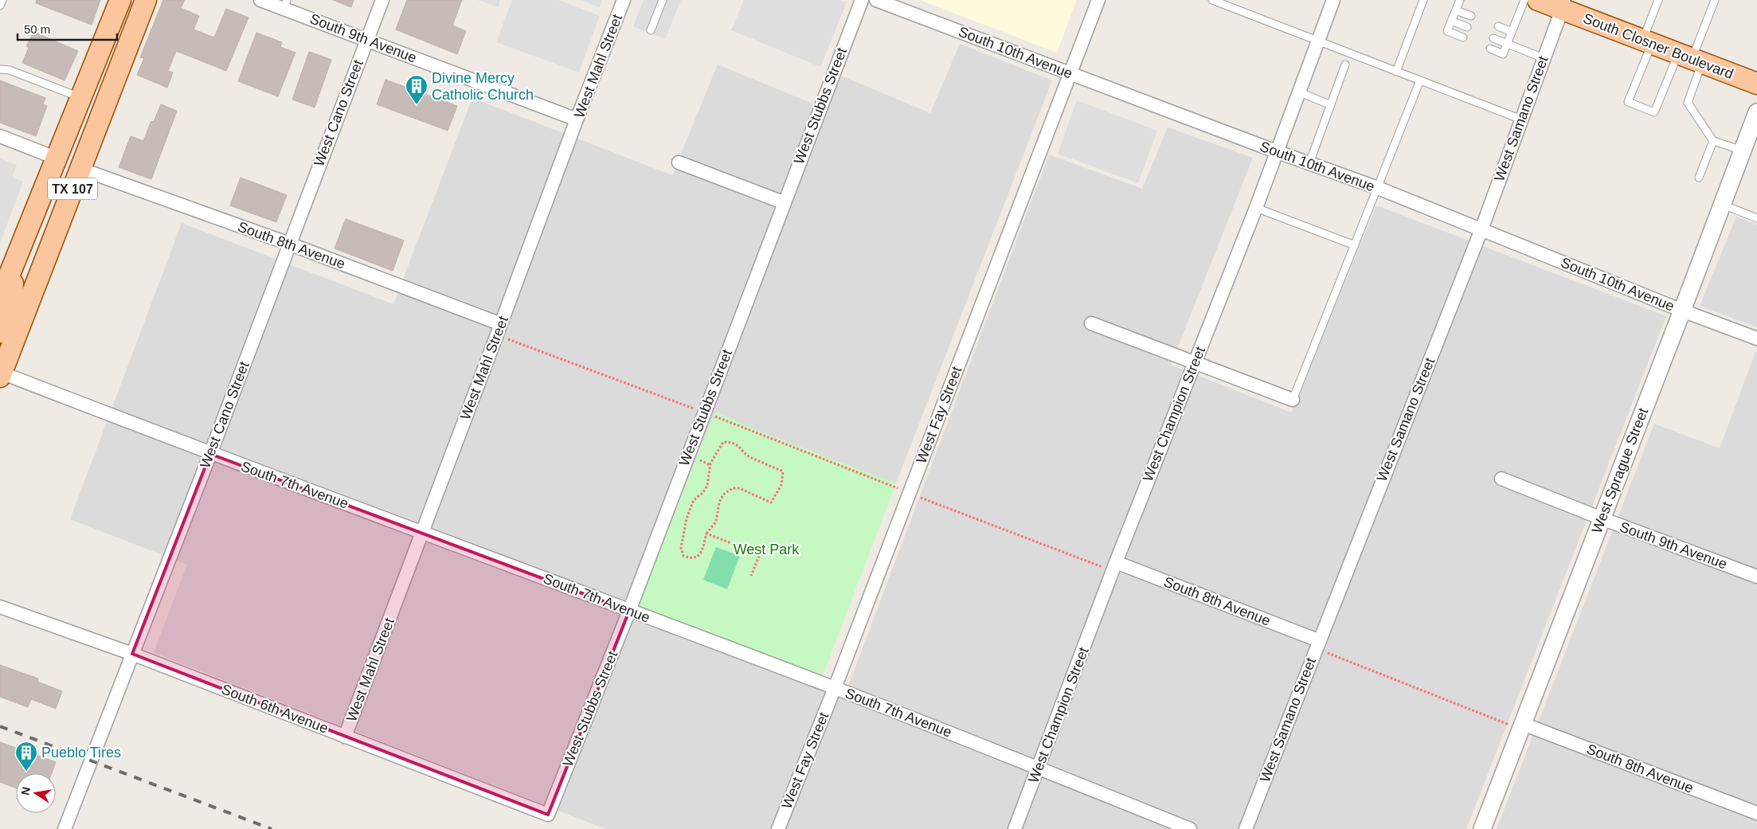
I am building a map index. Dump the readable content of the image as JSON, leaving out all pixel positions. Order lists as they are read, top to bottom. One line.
{"streets":{"main road":["South Closner Boulevard","TX 107"],"street":["South 9th Avenue","South 10th Avenue","West Mahl Street","West Stubbs Street","West Cano Street","West Samano Street","South 8th Avenue","West Champion Street","West Fay Street","West Sprague Street","South 7th Avenue","South 6th Avenue"]},"crossings":[["South 9th Avenue","West Mahl Street"],["South 9th Avenue","West Cano Street"],["South 9th Avenue","West Sprague Street"],["South Closner Boulevard","West Samano Street"],["South 10th Avenue","West Samano Street"],["South 10th Avenue","West Champion Street"],["South 10th Avenue","West Fay Street"],["South 10th Avenue","West Sprague Street"],["West Mahl Street","South 8th Avenue"],["West Mahl Street","South 7th Avenue"],["West Mahl Street","South 6th Avenue"],["West Stubbs Street","South 7th Avenue"],["West Stubbs Street","South 6th Avenue"],["West Cano Street","South 8th Avenue"],["West Cano Street","South 7th Avenue"],["West Cano Street","South 6th Avenue"],["West Samano Street","South 8th Avenue"],["TX 107","South 8th Avenue"],["TX 107","South 7th Avenue"],["South 8th Avenue","West Champion Street"],["South 8th Avenue","West Sprague Street"],["West Champion Street","South 7th Avenue"],["West Fay Street","South 7th Avenue"]],"parks":["West Park"],"places":{"building":["Divine Mercy Catholic Church","Pueblo Tires"]},"scale_bar":"50 m","north":"left"}
